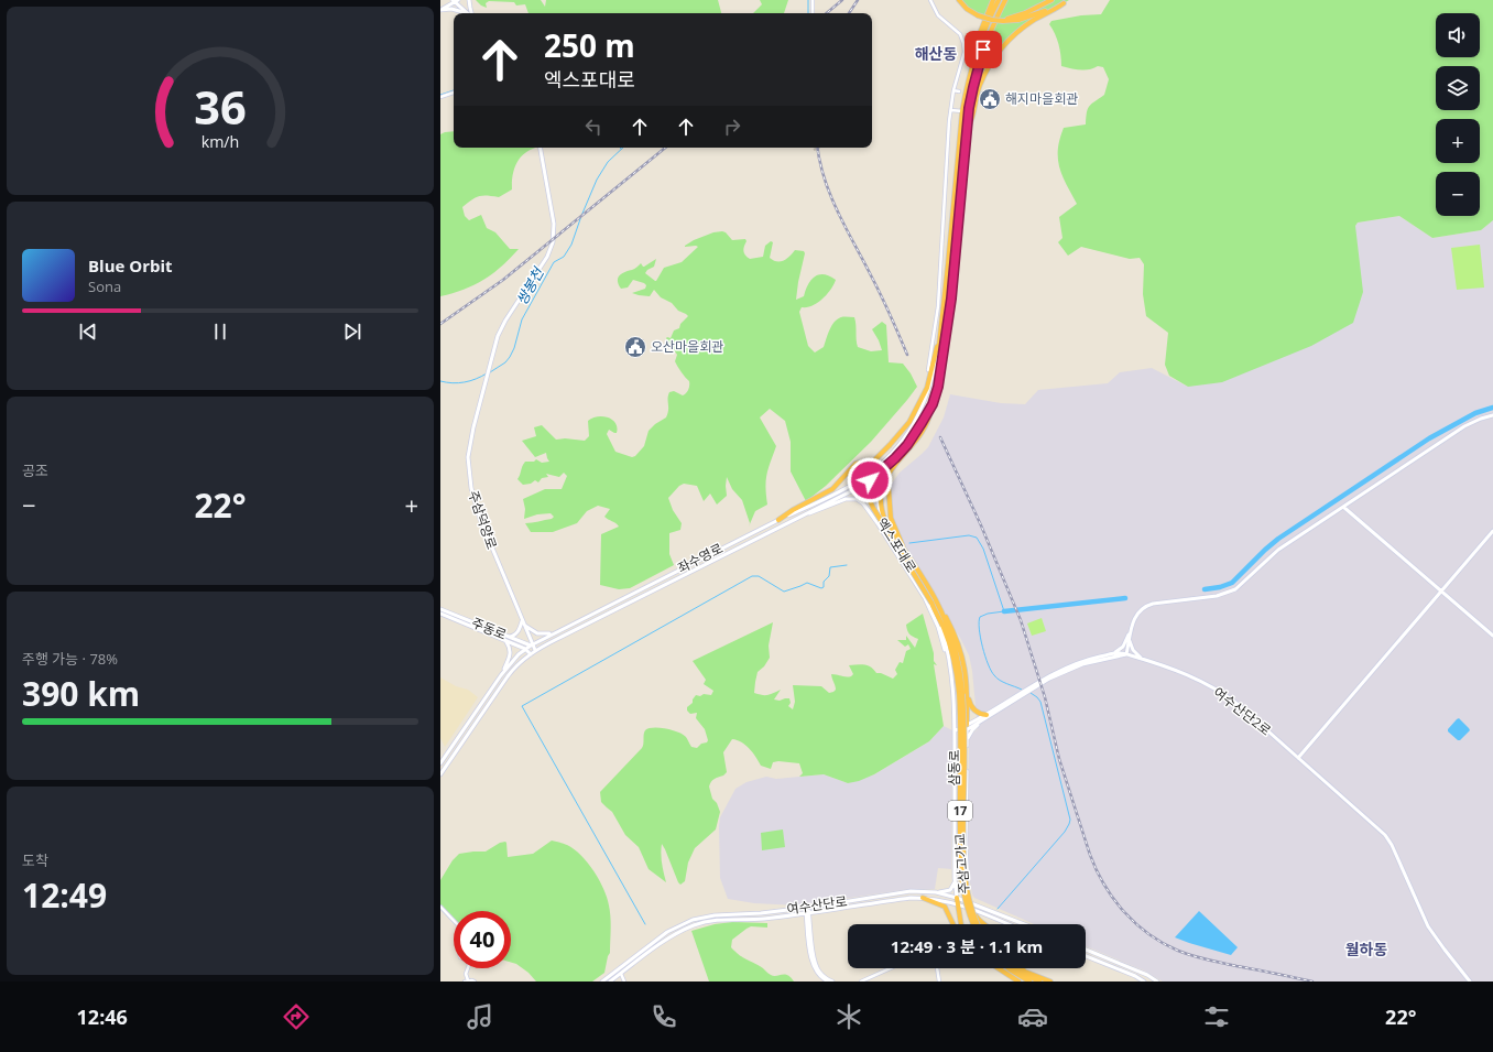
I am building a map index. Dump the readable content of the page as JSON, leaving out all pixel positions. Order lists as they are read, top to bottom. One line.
{"streets":{"highway":["엑스포대로","17","주삼고가교"],"street":["주삼덕양로","좌수영로","주동로","여수산단2로","삼동로","여수산단로"]},"crossings":[["주삼덕양로","좌수영로"],["주삼덕양로","주동로"],["엑스포대로","좌수영로"],["엑스포대로","주삼고가교"],["좌수영로","주동로"],["삼동로","여수산단로"]],"districts":["해산동","월하동"],"water":["쌍봉천"],"places":{"public building":["해지마을회관","오산마을회관"]},"page":{"map_buttons":["+","−"],"turn":["250 m","엑스포대로"],"song":["Blue Orbit","Sona"],"tile":["공조",["주행 가능 · 78%","390 km"],["도착","12:49"]],"heat":["−","22°","+"],"limit":"40","trip":"12:49 · 3 분 · 1.1 km","tabs":["12:46","22°"],"gauge":["36","km/h"]}}
